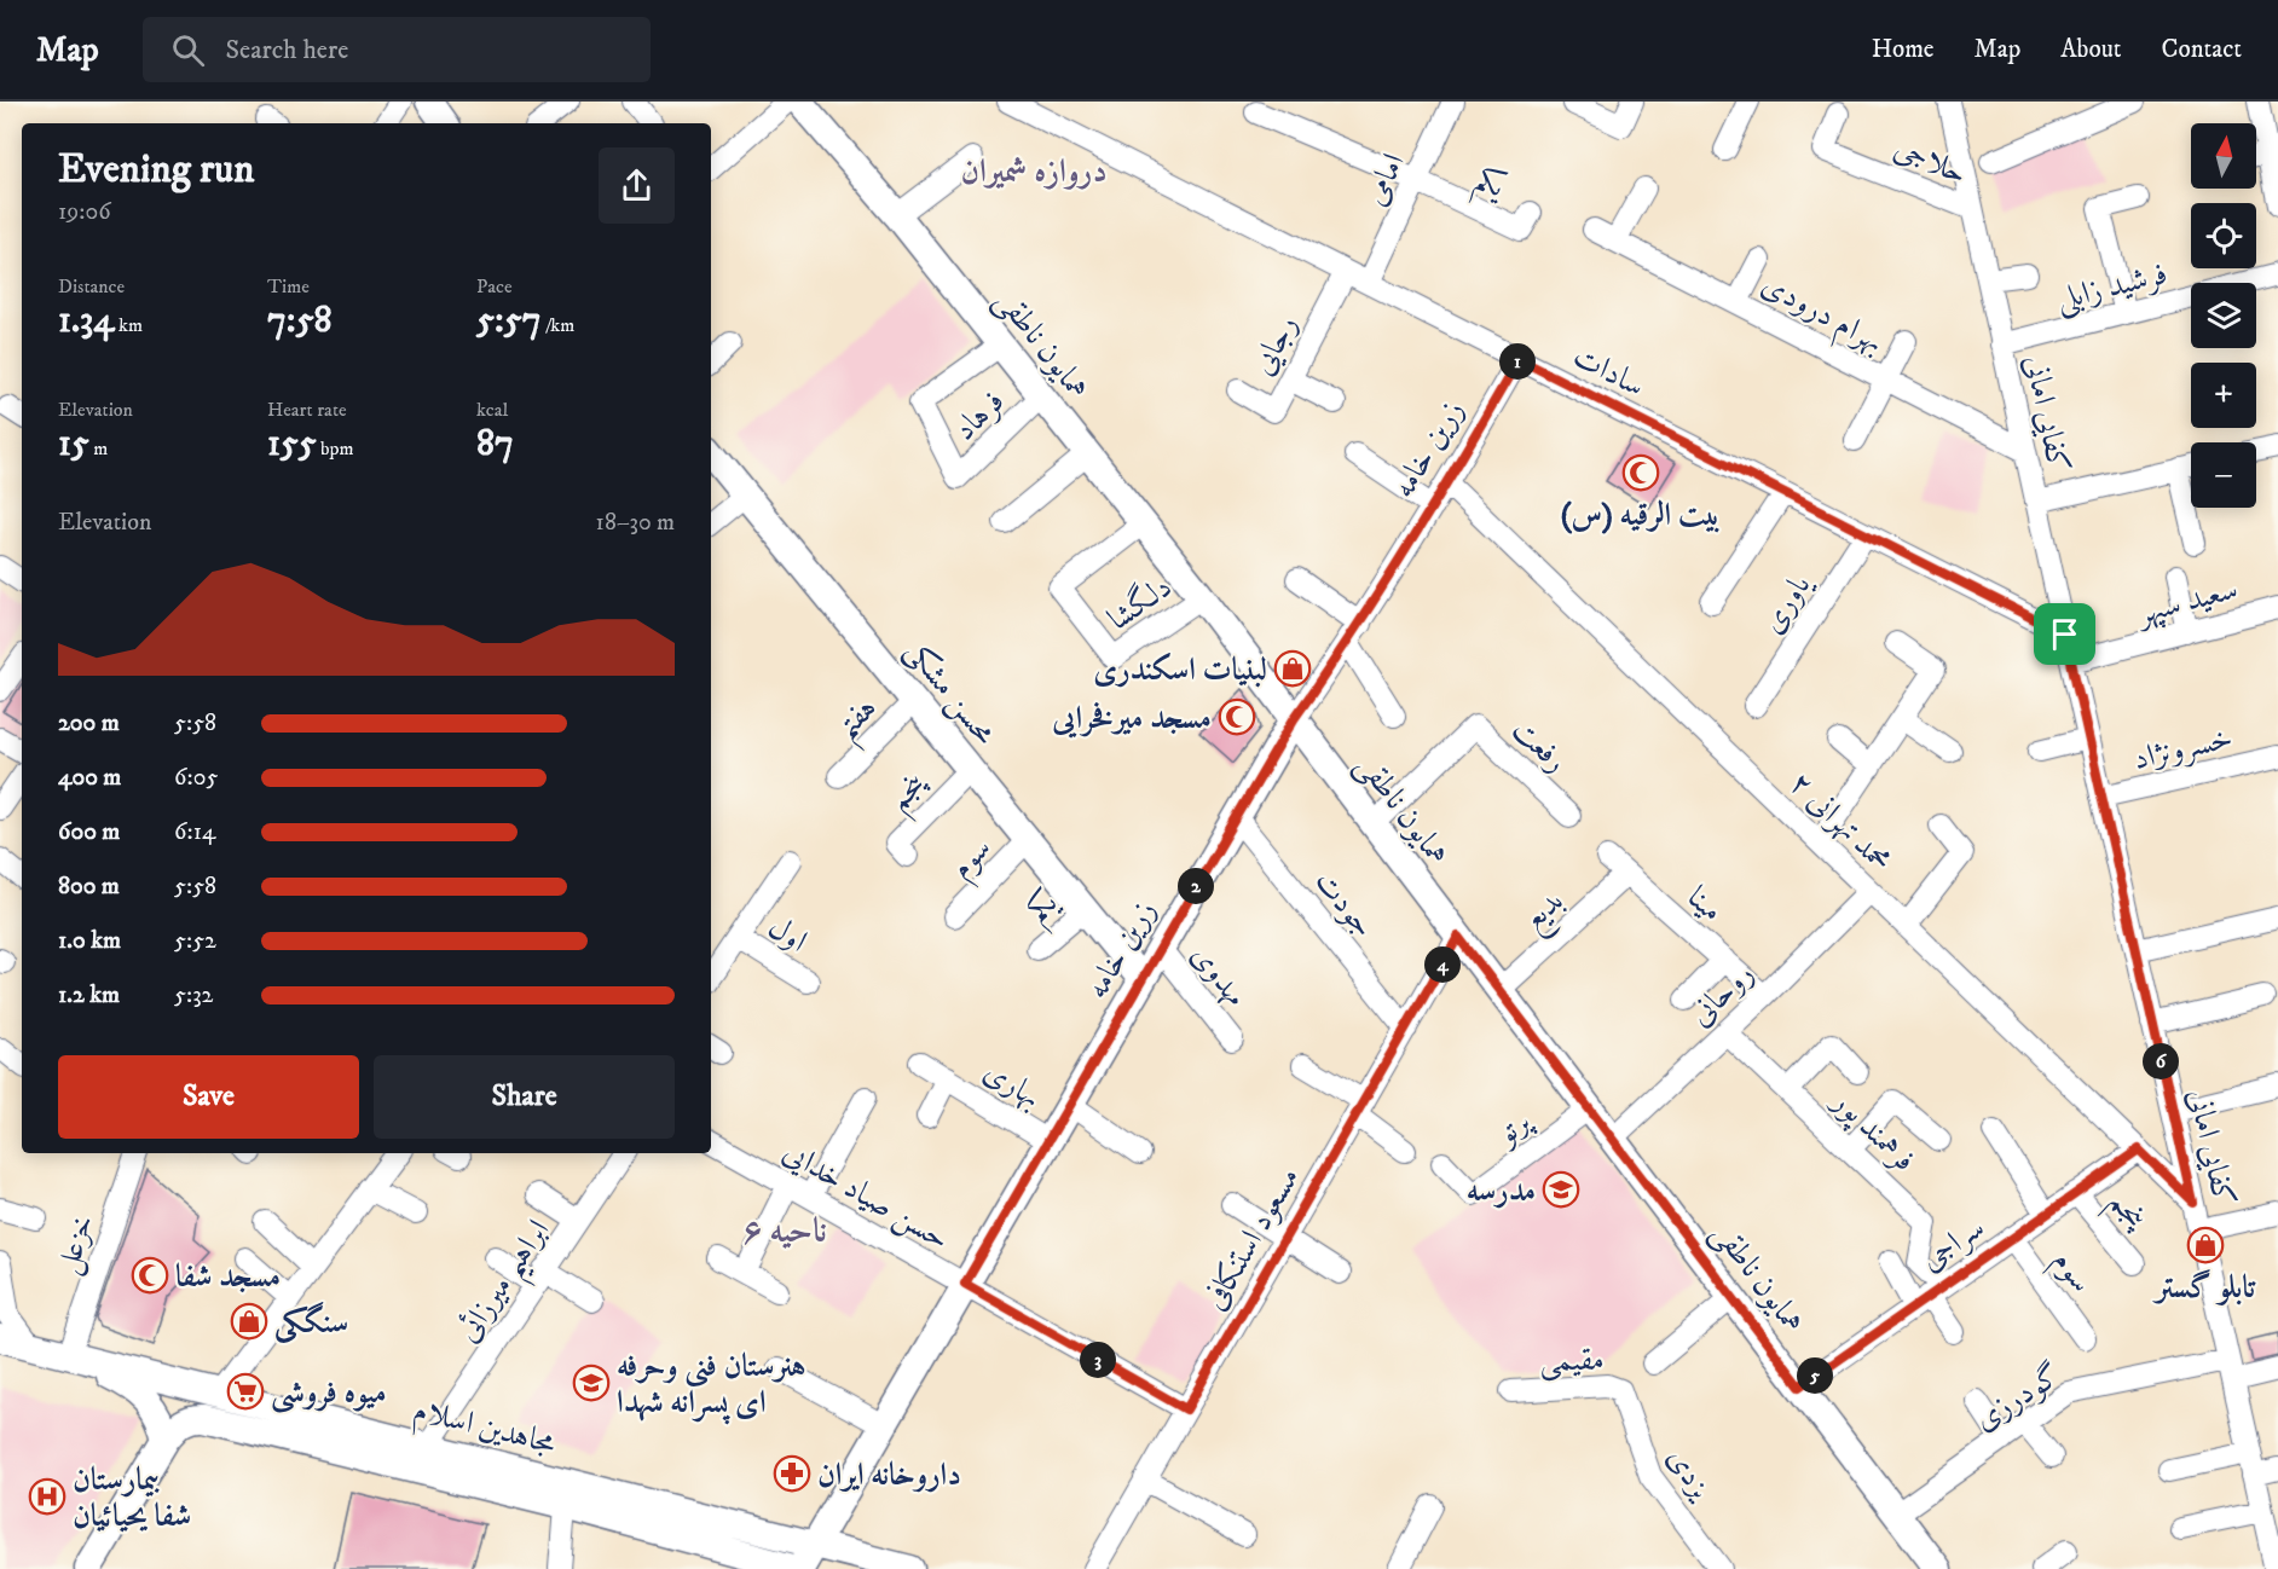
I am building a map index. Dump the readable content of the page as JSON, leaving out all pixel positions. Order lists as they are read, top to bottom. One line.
{"streets":{"main road":["همایون ناطقی","زرین خامه","محسن مشکی","مجاهدین اسلام"],"street":["حلاجی","امامی","یکم","فرشید زابلی","بهرام درودی","رجایی","سادات","کفایی امانی","فرهاد","سعید سپهر","دلگشا","یاوری","هفتم","رفعت","خسرونژاد","پنجم","محمد تهرانی ۲","سوم","جودت","مینا","بدیع","اول","مهدوی","روحانی","بهاری","پرتو","فرهمند پور","حسن صیاد خدایی","مسعود استنکافی","سراجی","خزعل","ابراهیم میرزائی","مقیمی","گودرزی","یزدی"]},"crossings":[["حلاجی","کفایی امانی"],["امامی","یکم"],["امامی","سادات"],["یکم","محسن مشکی"],["فرشید زابلی","کفایی امانی"],["بهرام درودی","کفایی امانی"],["همایون ناطقی","فرهاد"],["همایون ناطقی","زرین خامه"],["همایون ناطقی","دلگشا"],["همایون ناطقی","رفعت"],["همایون ناطقی","بدیع"],["همایون ناطقی","روحانی"],["همایون ناطقی","پرتو"],["همایون ناطقی","مسعود استنکافی"],["همایون ناطقی","سراجی"],["همایون ناطقی","گودرزی"],["رجایی","سادات"],["سادات","کفایی امانی"],["سادات","زرین خامه"],["سادات","یاوری"],["کفایی امانی","سعید سپهر"],["کفایی امانی","خسرونژاد"],["کفایی امانی","محمد تهرانی ۲"],["کفایی امانی","گودرزی"],["زرین خامه","محسن مشکی"],["زرین خامه","محمد تهرانی ۲"],["زرین خامه","جودت"],["زرین خامه","مهدوی"],["زرین خامه","بهاری"],["زرین خامه","حسن صیاد خدایی"],["زرین خامه","مجاهدین اسلام"],["محسن مشکی","هفتم"],["محسن مشکی","پنجم"],["محسن مشکی","سوم"],["پنجم","سراجی"],["محمد تهرانی ۲","روحانی"],["محمد تهرانی ۲","سراجی"],["سوم","سراجی"],["جودت","مسعود استنکافی"],["مینا","بدیع"],["مینا","روحانی"],["روحانی","فرهمند پور"],["فرهمند پور","سراجی"],["حسن صیاد خدایی","مسعود استنکافی"],["خزعل","مجاهدین اسلام"],["ابراهیم میرزائی","مجاهدین اسلام"],["مقیمی","یزدی"]],"districts":["دروازه شمیران","ناحیه ۶"],"places":{"mosque":["بیت الرقیه (س)","مسجد میرفخرایی","مسجد شفا"],"shop":["لبنیات اسکندری","تابلو گستر","سنگکی"],"school or university":["مدرسه","هنرستان فنی وحرفه ای پسرانه شهدا"],"supermarket":["میوه فروشی"],"pharmacy":["داروخانه ایران"],"hospital":["بیمارستان شفا یحیائیان"]},"north":"top","page":{"header":"Map","search":"Search here","nav":["Home","Map","About","Contact"],"map_buttons":["+","−"],"heading":["Evening run","19:06"],"stats":[["Distance","1.34 km"],["Time","7:58"],["Pace","5:57 /km"],["Elevation","15 m"],["Heart rate","155 bpm"],["kcal","87"]],"pins":["1","2","4","6","3","5"],"chart":["Elevation","18–30 m"],"list":[{"name":"200 m","note":"5:58"},{"name":"400 m","note":"6:05"},{"name":"600 m","note":"6:14"},{"name":"800 m","note":"5:58"},{"name":"1.0 km","note":"5:52"},{"name":"1.2 km","note":"5:32"}],"buttons":["Save","Share"]}}
